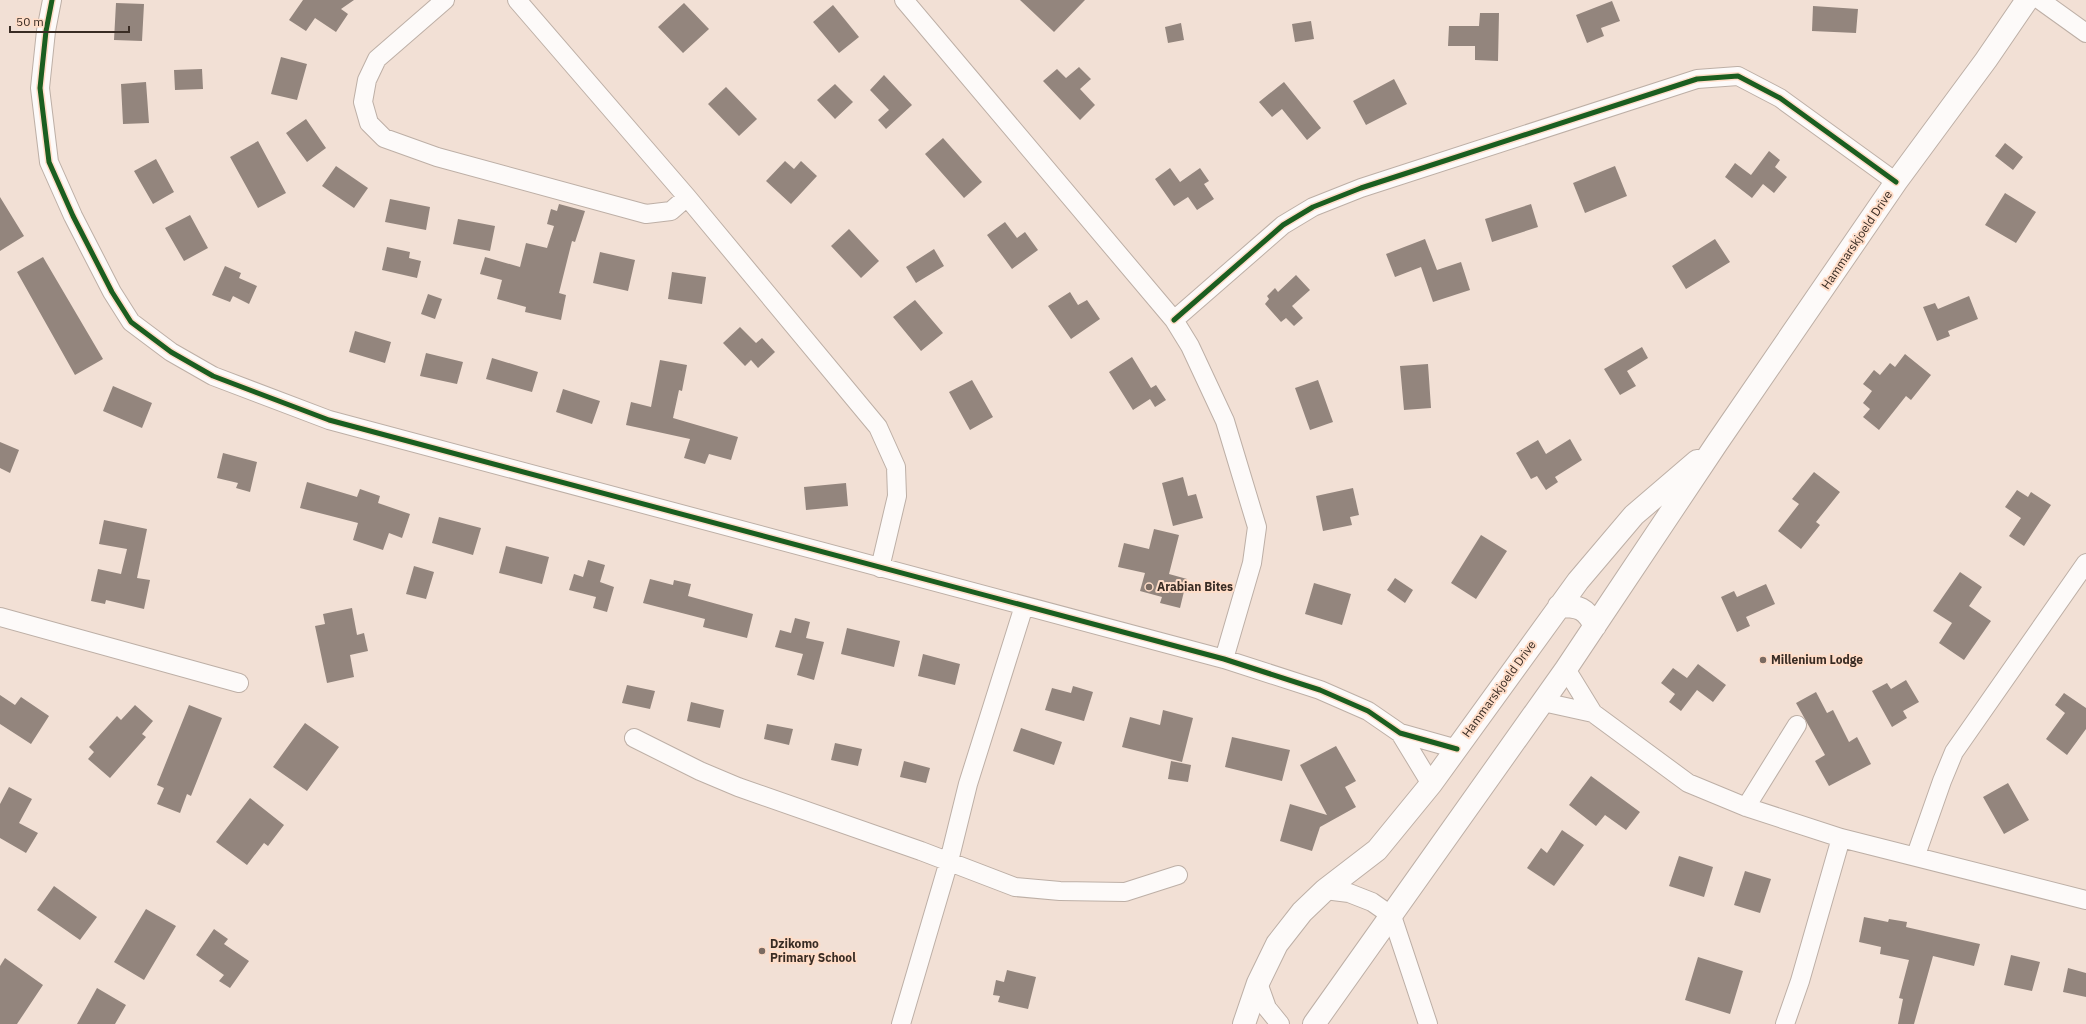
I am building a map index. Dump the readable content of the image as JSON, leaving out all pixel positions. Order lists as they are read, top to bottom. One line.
{"streets":{"main road":["Hammarskjoeld Drive"]},"places":["Arabian Bites","Millenium Lodge","Dzikomo Primary School"],"scale_bar":"50 m"}
